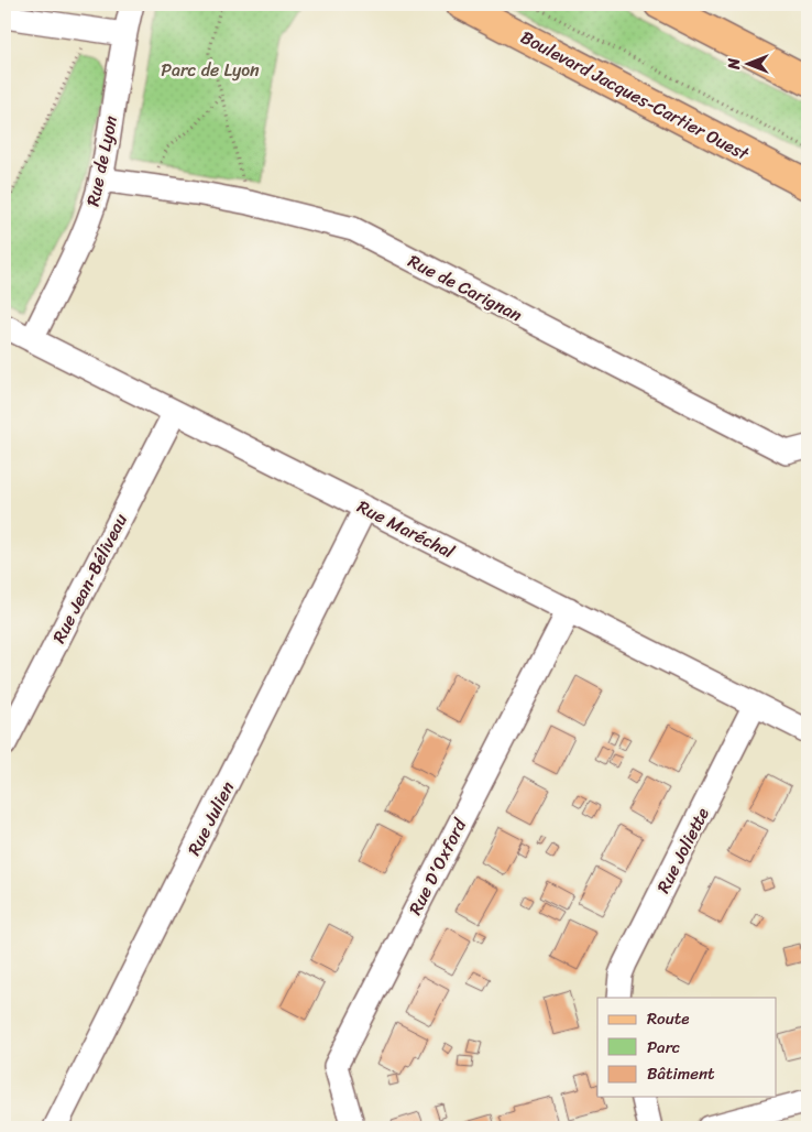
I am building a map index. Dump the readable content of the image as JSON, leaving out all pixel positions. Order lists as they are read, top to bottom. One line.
{"streets":{"main road":["Boulevard Jacques-Cartier Ouest"],"street":["Rue de Lyon","Rue de Carignan","Rue Maréchal","Rue Jean-Béliveau","Rue Julien","Rue Joliette","Rue D'Oxford"]},"crossings":[["Rue de Lyon","Rue de Carignan"],["Rue de Lyon","Rue Maréchal"],["Rue Maréchal","Rue Jean-Béliveau"],["Rue Maréchal","Rue Julien"],["Rue Maréchal","Rue Joliette"],["Rue Maréchal","Rue D'Oxford"]],"parks":["Parc de Lyon"],"legend":["Route","Parc","Bâtiment"],"north":"left"}
